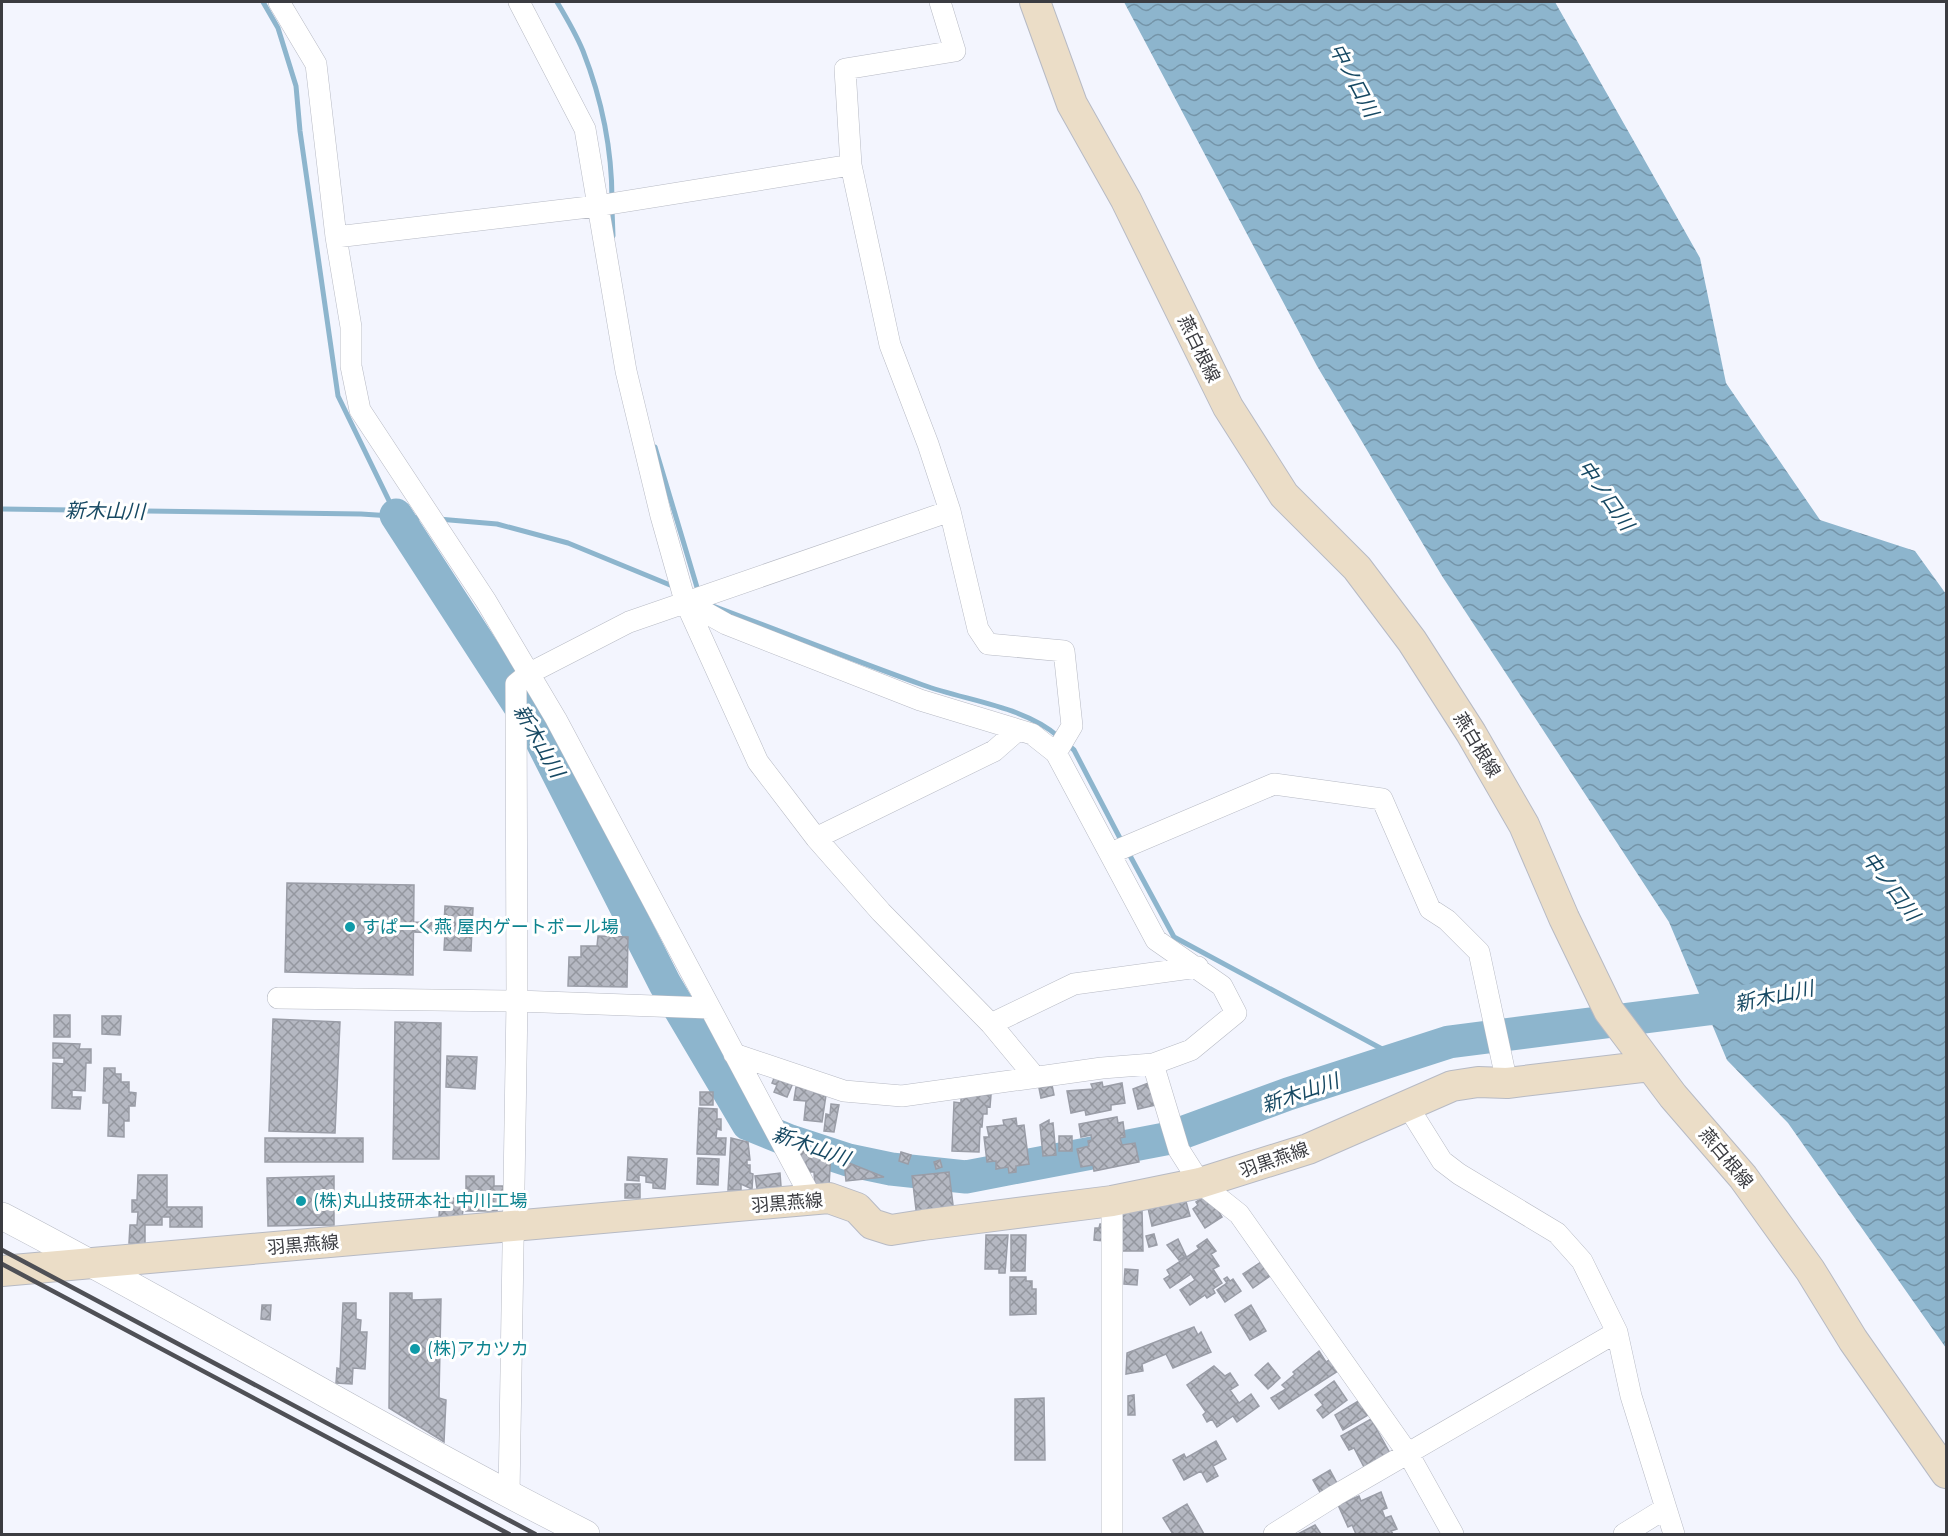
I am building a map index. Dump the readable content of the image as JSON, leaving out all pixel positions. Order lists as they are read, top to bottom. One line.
{"streets":{"main road":["燕白根線","羽黒燕線"]},"crossings":[["燕白根線","羽黒燕線"]],"water":["中ノ口川","新木山川"],"places":["すぱーく燕 屋内ゲートボール場","(株)丸山技研本社 中川工場","(株)アカツカ"]}
